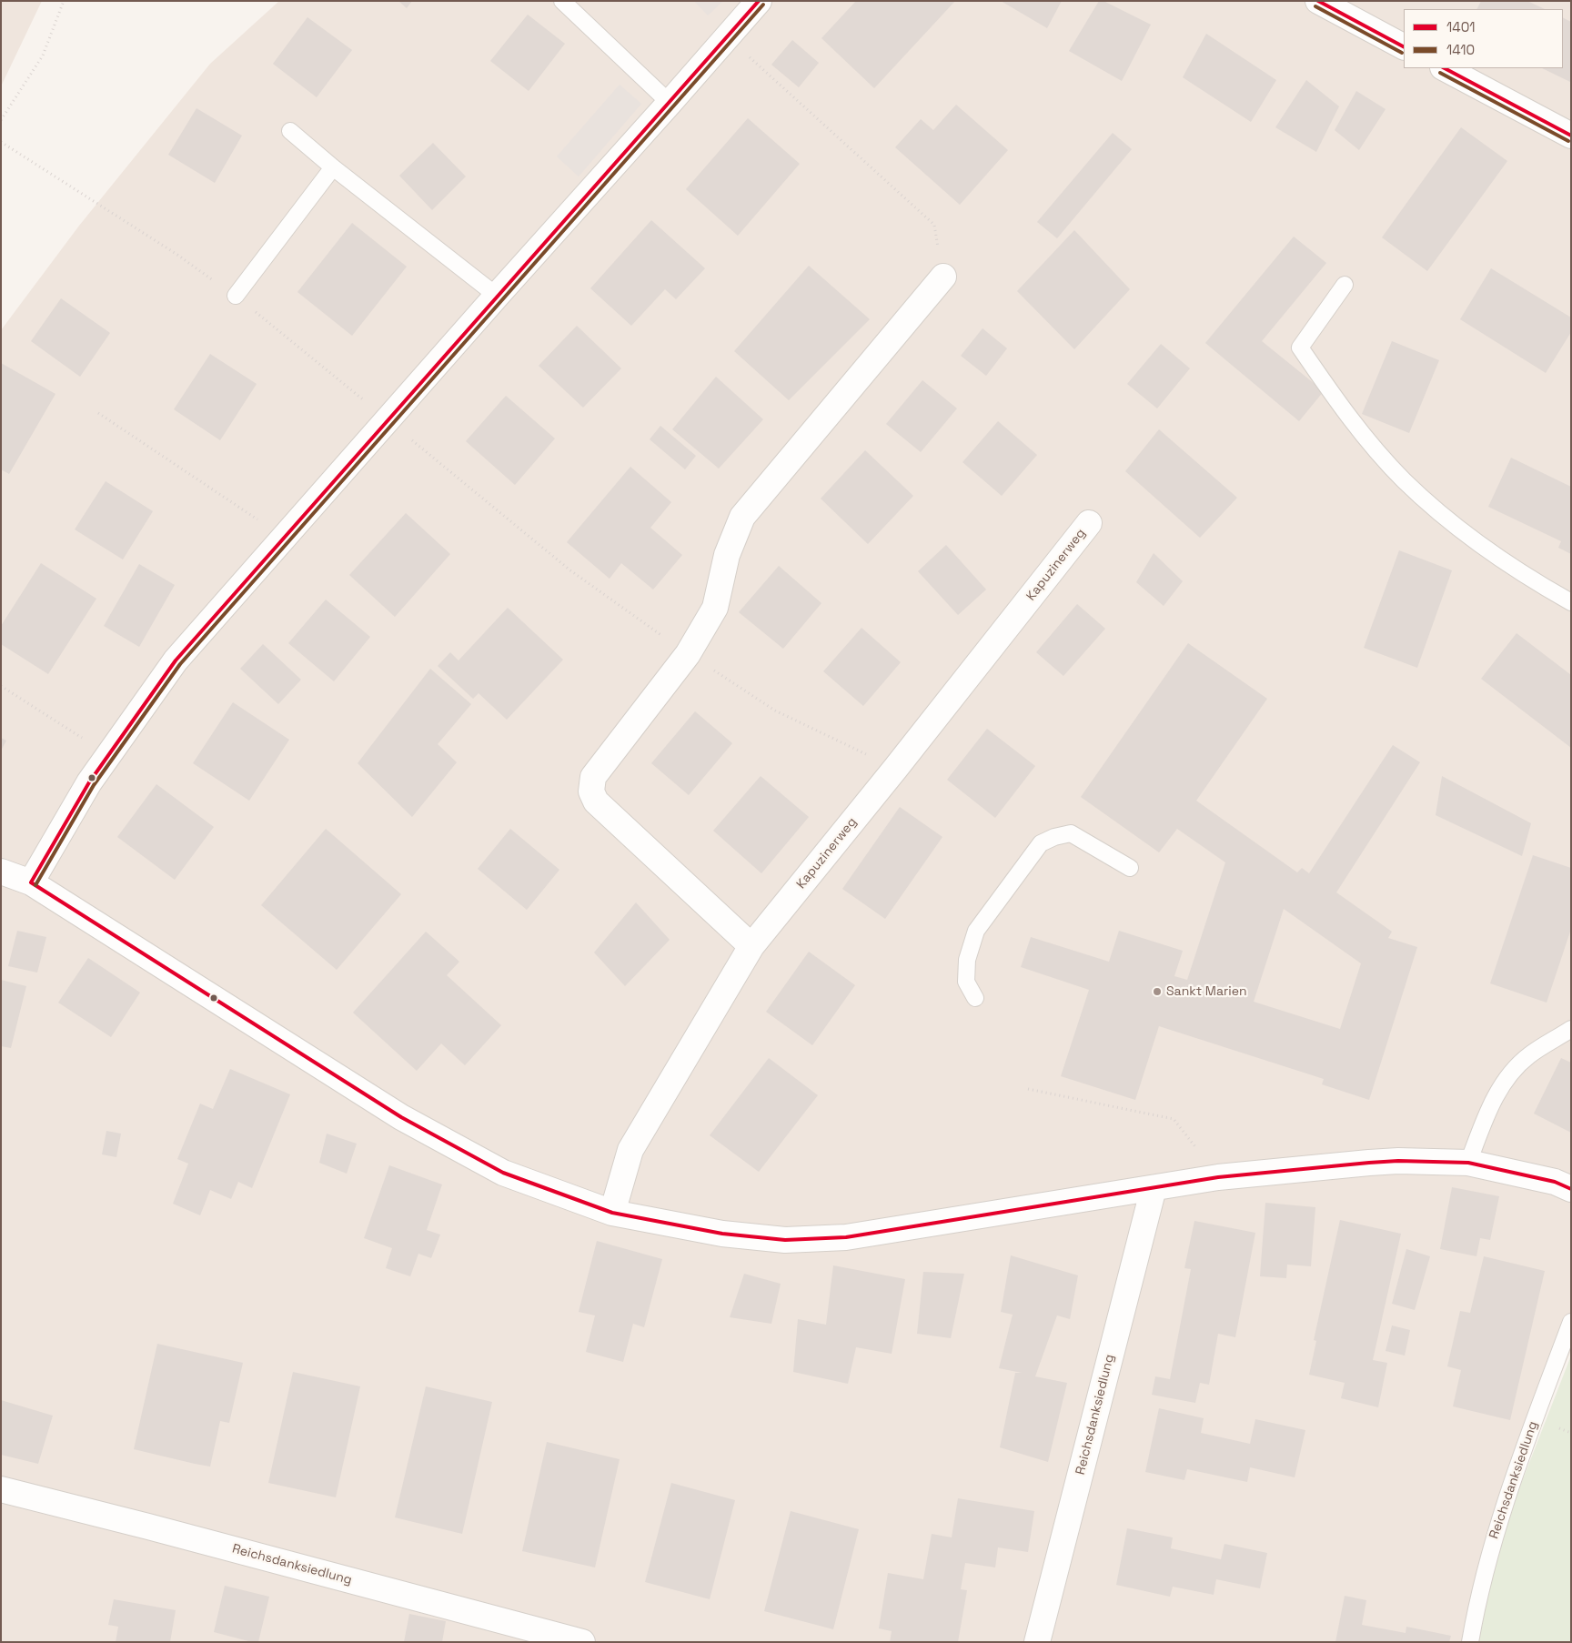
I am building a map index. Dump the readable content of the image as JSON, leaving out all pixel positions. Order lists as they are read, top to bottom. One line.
{"streets":{"street":["Kapuzinerweg","Reichsdanksiedlung"]},"places":["Sankt Marien"],"lines":["transit line 1401","transit line 1410"],"legend":["1401","1410"]}
